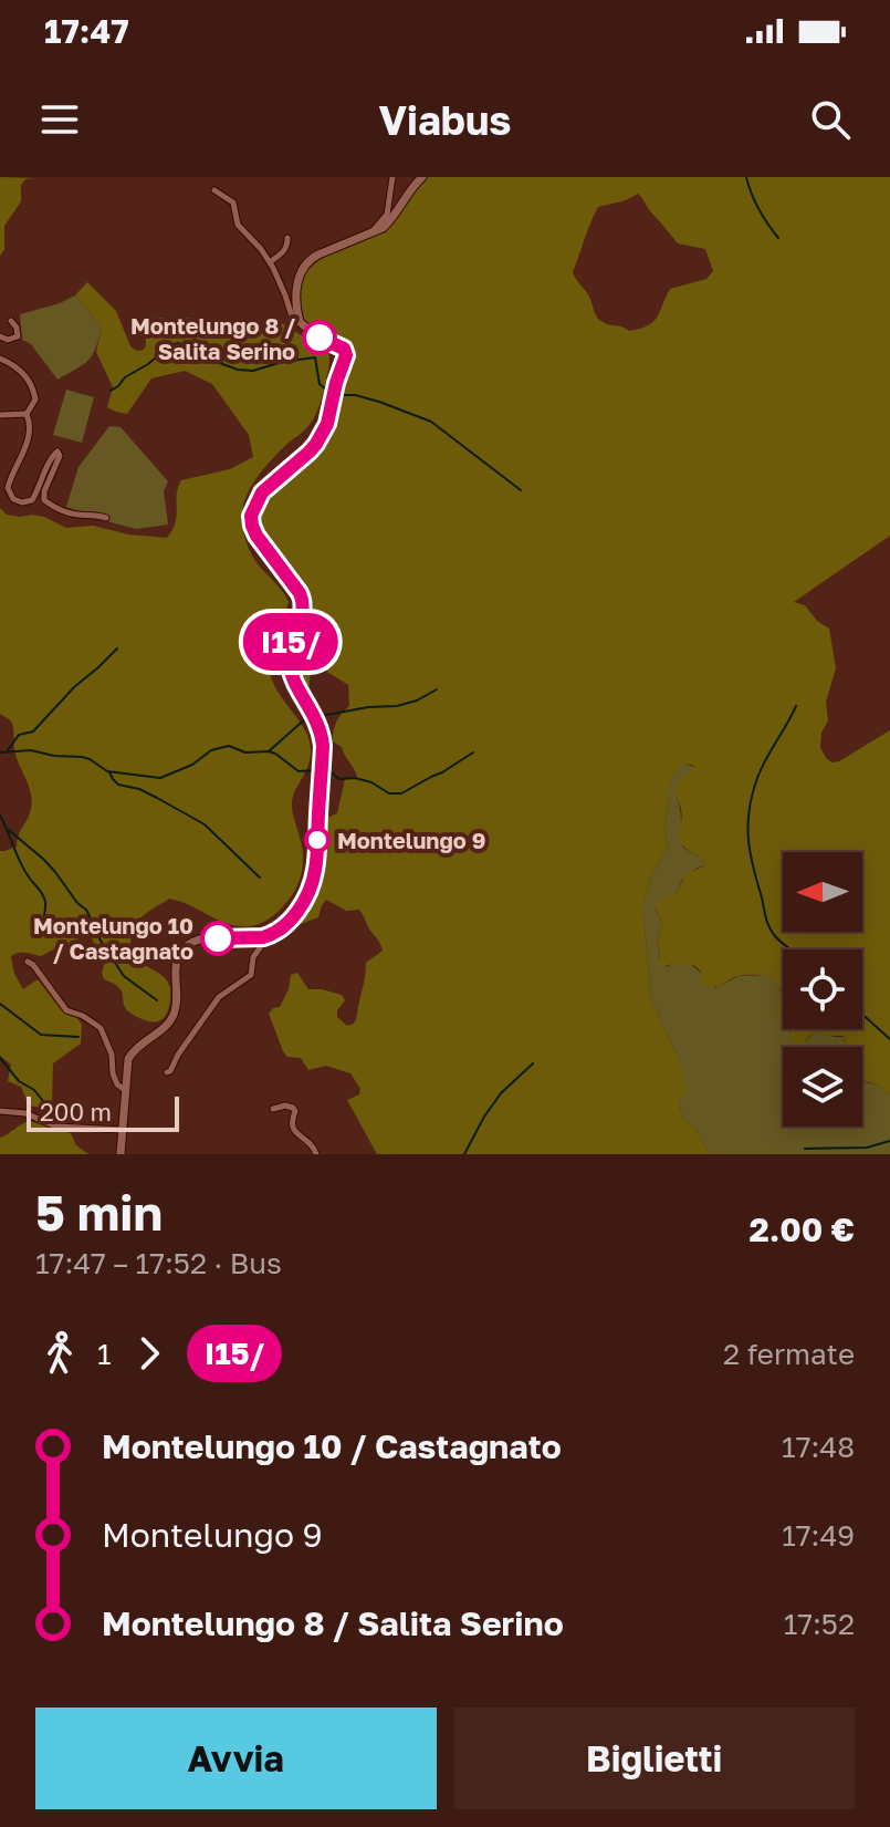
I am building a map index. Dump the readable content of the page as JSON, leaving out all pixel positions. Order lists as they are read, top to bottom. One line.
{"places":["Montelungo 8 / Salita Serino","Montelungo 9","Montelungo 10 / Castagnato"],"lines":["bus line I15/"],"scale_bar":"200 m","north":"left","page":{"status":"17:47","header":"Viabus","on_map":"I15/","scale":"200 m","heading":["5 min","17:47 – 17:52 · Bus","2.00 €"],"legs":["1","I15/","2 fermate"],"list":[{"name":"Montelungo 10 / Castagnato","value":"17:48"},{"name":"Montelungo 9","value":"17:49"},{"name":"Montelungo 8 / Salita Serino","value":"17:52"}],"buttons":["Avvia","Biglietti"]}}
